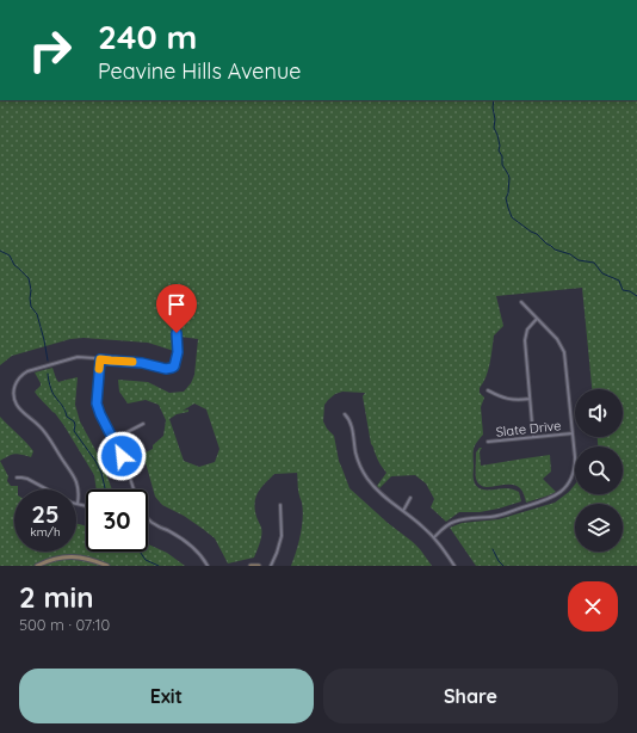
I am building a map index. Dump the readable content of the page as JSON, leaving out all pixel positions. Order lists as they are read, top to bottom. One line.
{"streets":{"street":["Slate Drive"]},"page":{"turn":["240 m","Peavine Hills Avenue"],"speed":"25 km/h","limit":"30","heading":["2 min","500 m · 07:10"],"buttons":["Exit","Share"]}}
